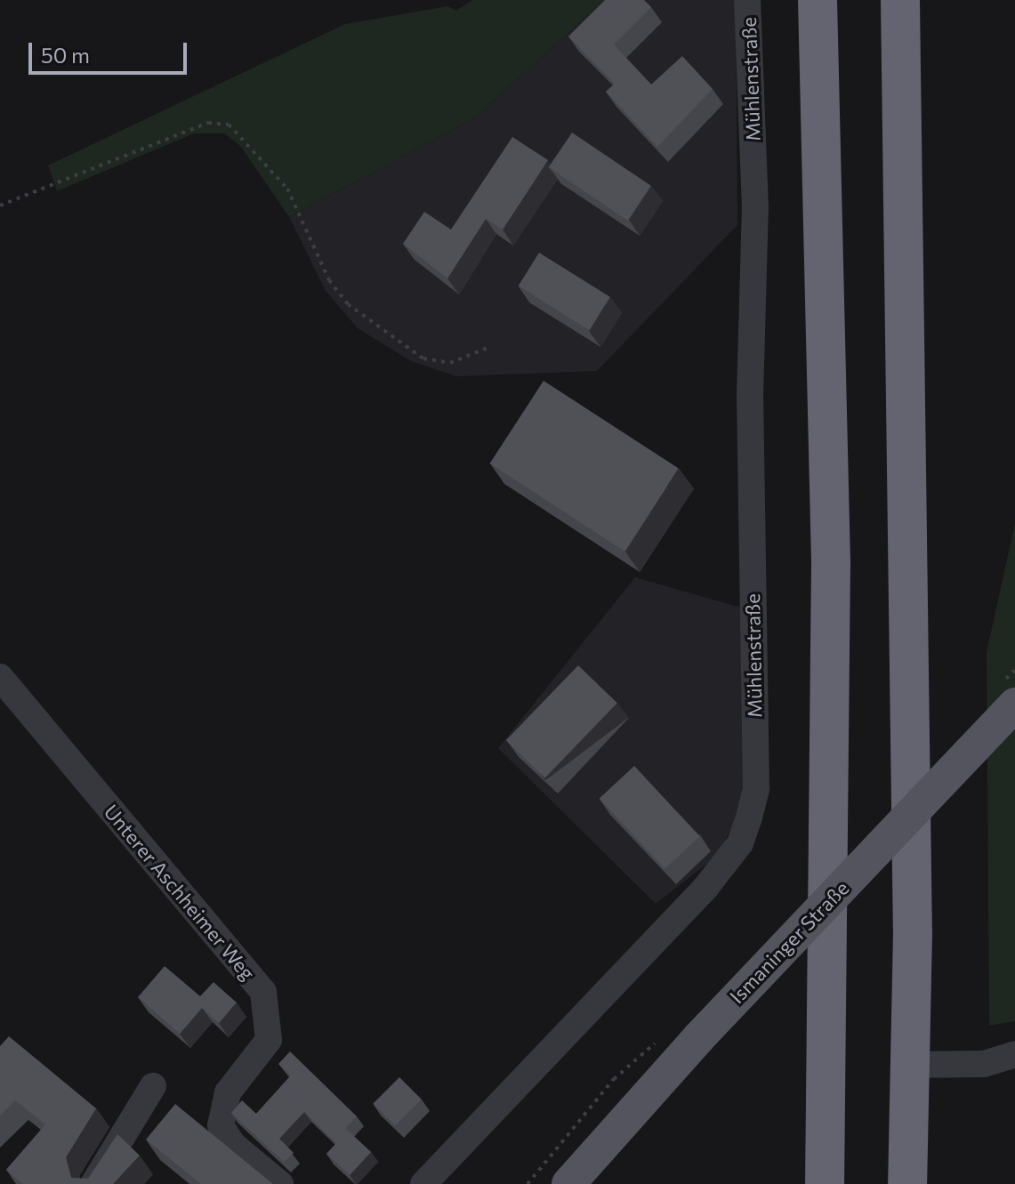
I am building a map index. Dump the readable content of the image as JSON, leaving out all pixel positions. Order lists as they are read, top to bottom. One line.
{"streets":{"main road":["Ismaninger Straße"],"street":["Mühlenstraße","Unterer Aschheimer Weg"]},"scale_bar":"50 m"}
